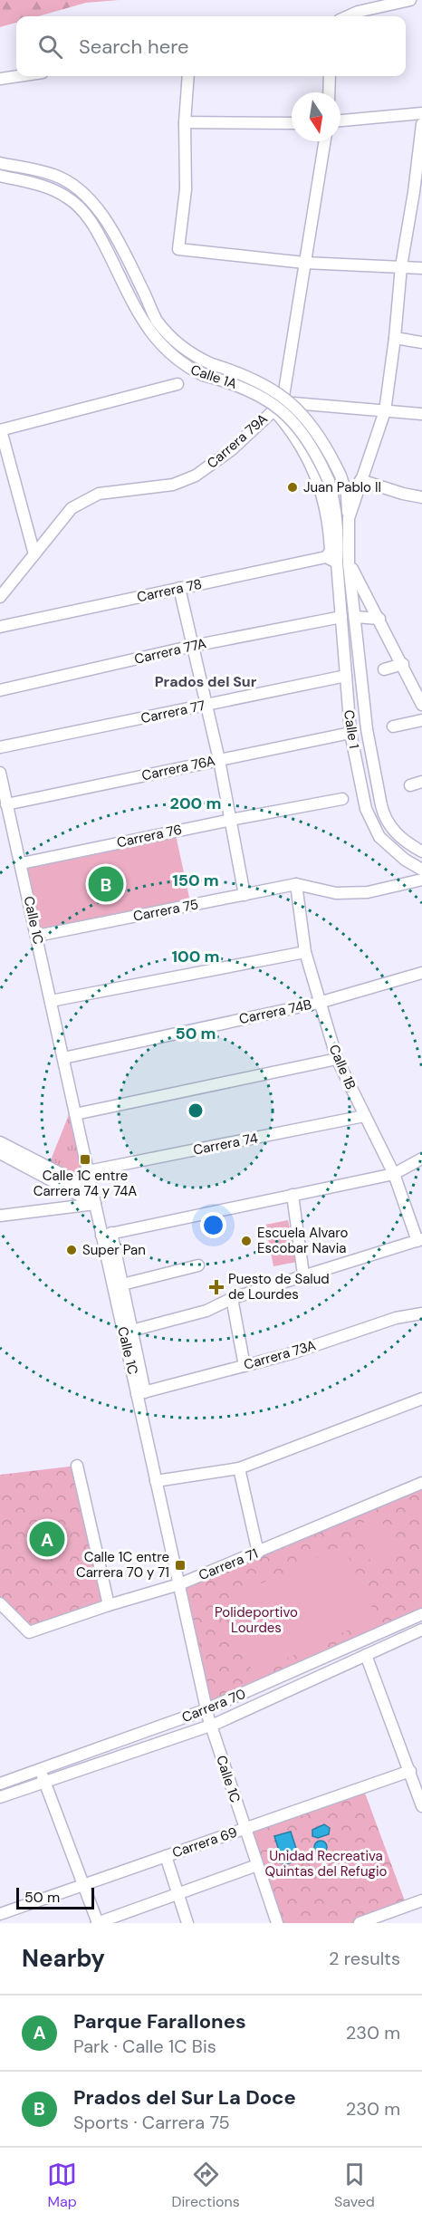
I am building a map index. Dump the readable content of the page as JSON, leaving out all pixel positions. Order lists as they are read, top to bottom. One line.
{"streets":{"street":["Calle 1A","Carrera 79A","Carrera 78","Carrera 77A","Carrera 77","Calle 1","Carrera 76A","Carrera 76","Carrera 75","Calle 1C","Carrera 74B","Calle 1B","Carrera 74","Carrera 73A","Carrera 71","Carrera 70","Carrera 69"]},"crossings":[["Calle 1A","Calle 1"],["Carrera 77A","Calle 1"],["Carrera 77","Calle 1"],["Calle 1","Carrera 76A"],["Carrera 76A","Calle 1C"],["Carrera 76","Calle 1C"],["Carrera 75","Calle 1C"],["Carrera 75","Calle 1B"],["Calle 1C","Carrera 74B"],["Calle 1C","Carrera 74"],["Calle 1C","Carrera 73A"],["Calle 1C","Carrera 71"],["Calle 1C","Carrera 70"],["Calle 1C","Carrera 69"],["Carrera 74B","Calle 1B"],["Calle 1B","Carrera 74"]],"districts":["Prados del Sur"],"parks":["Polideportivo Lourdes","Unidad Recreativa Quintas del Refugio"],"places":{"other":["Juan Pablo II","Escuela Alvaro Escobar Navia","Super Pan"],"transit":["Calle 1C entre Carrera 74 y 74A","Calle 1C entre Carrera 70 y 71"],"health":["Puesto de Salud de Lourdes"]},"scale_bar":"50 m","north":"bottom","page":{"search":"Search here","pins":["B","A"],"scale":"50 m","heading":["Nearby","2 results"],"list":[{"mark":"A","name":"Parque Farallones","note":"Park · Calle 1C Bis","value":"230 m"},{"mark":"B","name":"Prados del Sur La Doce","note":"Sports · Carrera 75","value":"230 m"}],"nav":["Map","Directions","Saved"]},"rings":["200 m","150 m","100 m","50 m"]}
